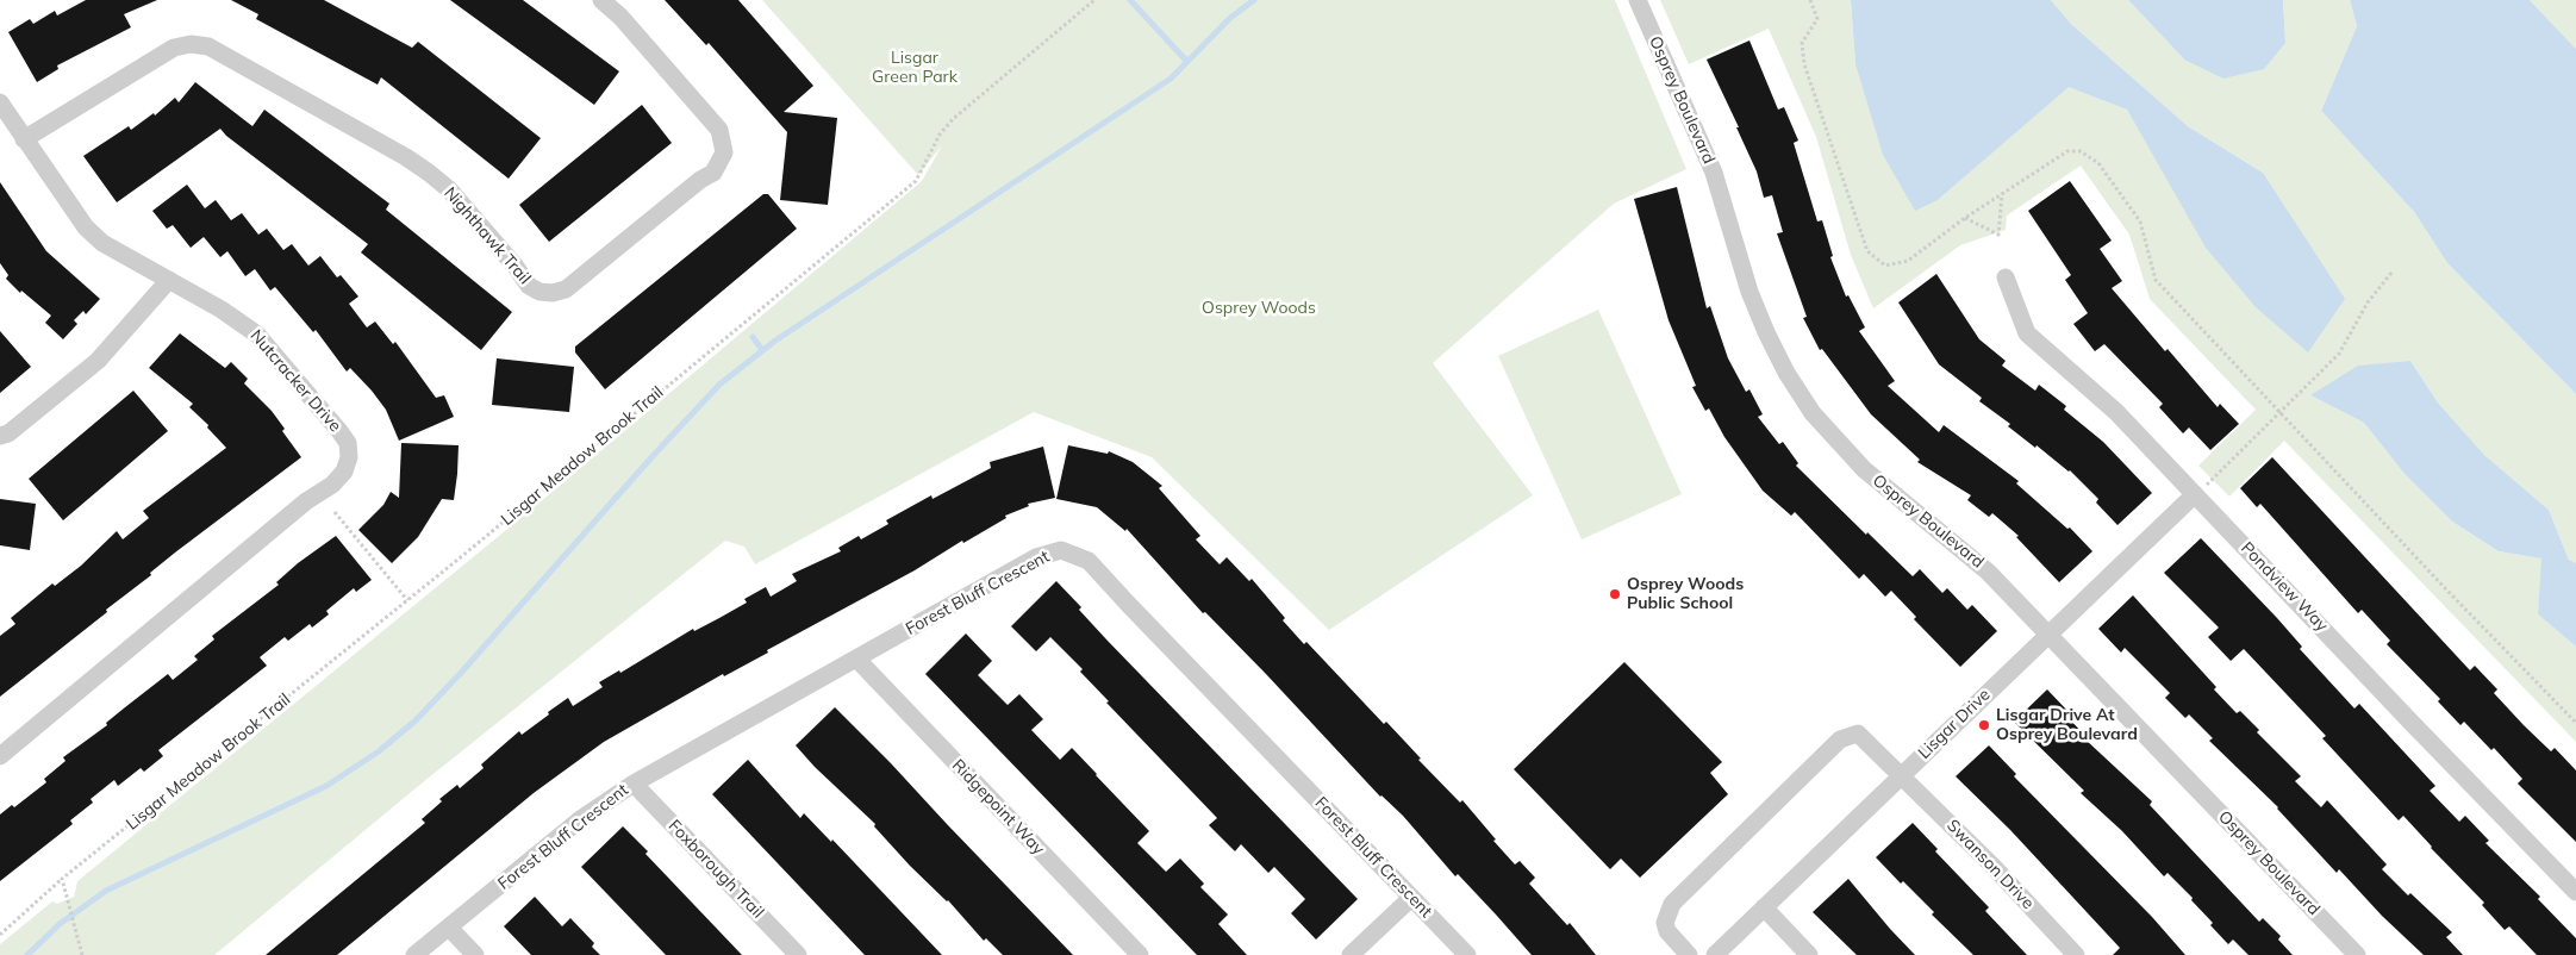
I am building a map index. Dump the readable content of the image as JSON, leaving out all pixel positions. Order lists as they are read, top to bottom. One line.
{"streets":{"street":["Osprey Boulevard","Nighthawk Trail","Nutcracker Drive","Pondview Way","Forest Bluff Crescent","Lisgar Drive","Ridgepoint Way","Swanson Drive","Foxborough Trail"],"path":["Lisgar Meadow Brook Trail"]},"crossings":[["Osprey Boulevard","Lisgar Drive"],["Nighthawk Trail","Nutcracker Drive"],["Pondview Way","Lisgar Drive"],["Forest Bluff Crescent","Ridgepoint Way"],["Forest Bluff Crescent","Foxborough Trail"],["Lisgar Drive","Swanson Drive"]],"parks":["Lisgar Green Park","Osprey Woods"],"places":["Osprey Woods Public School","Lisgar Drive At Osprey Boulevard"]}
